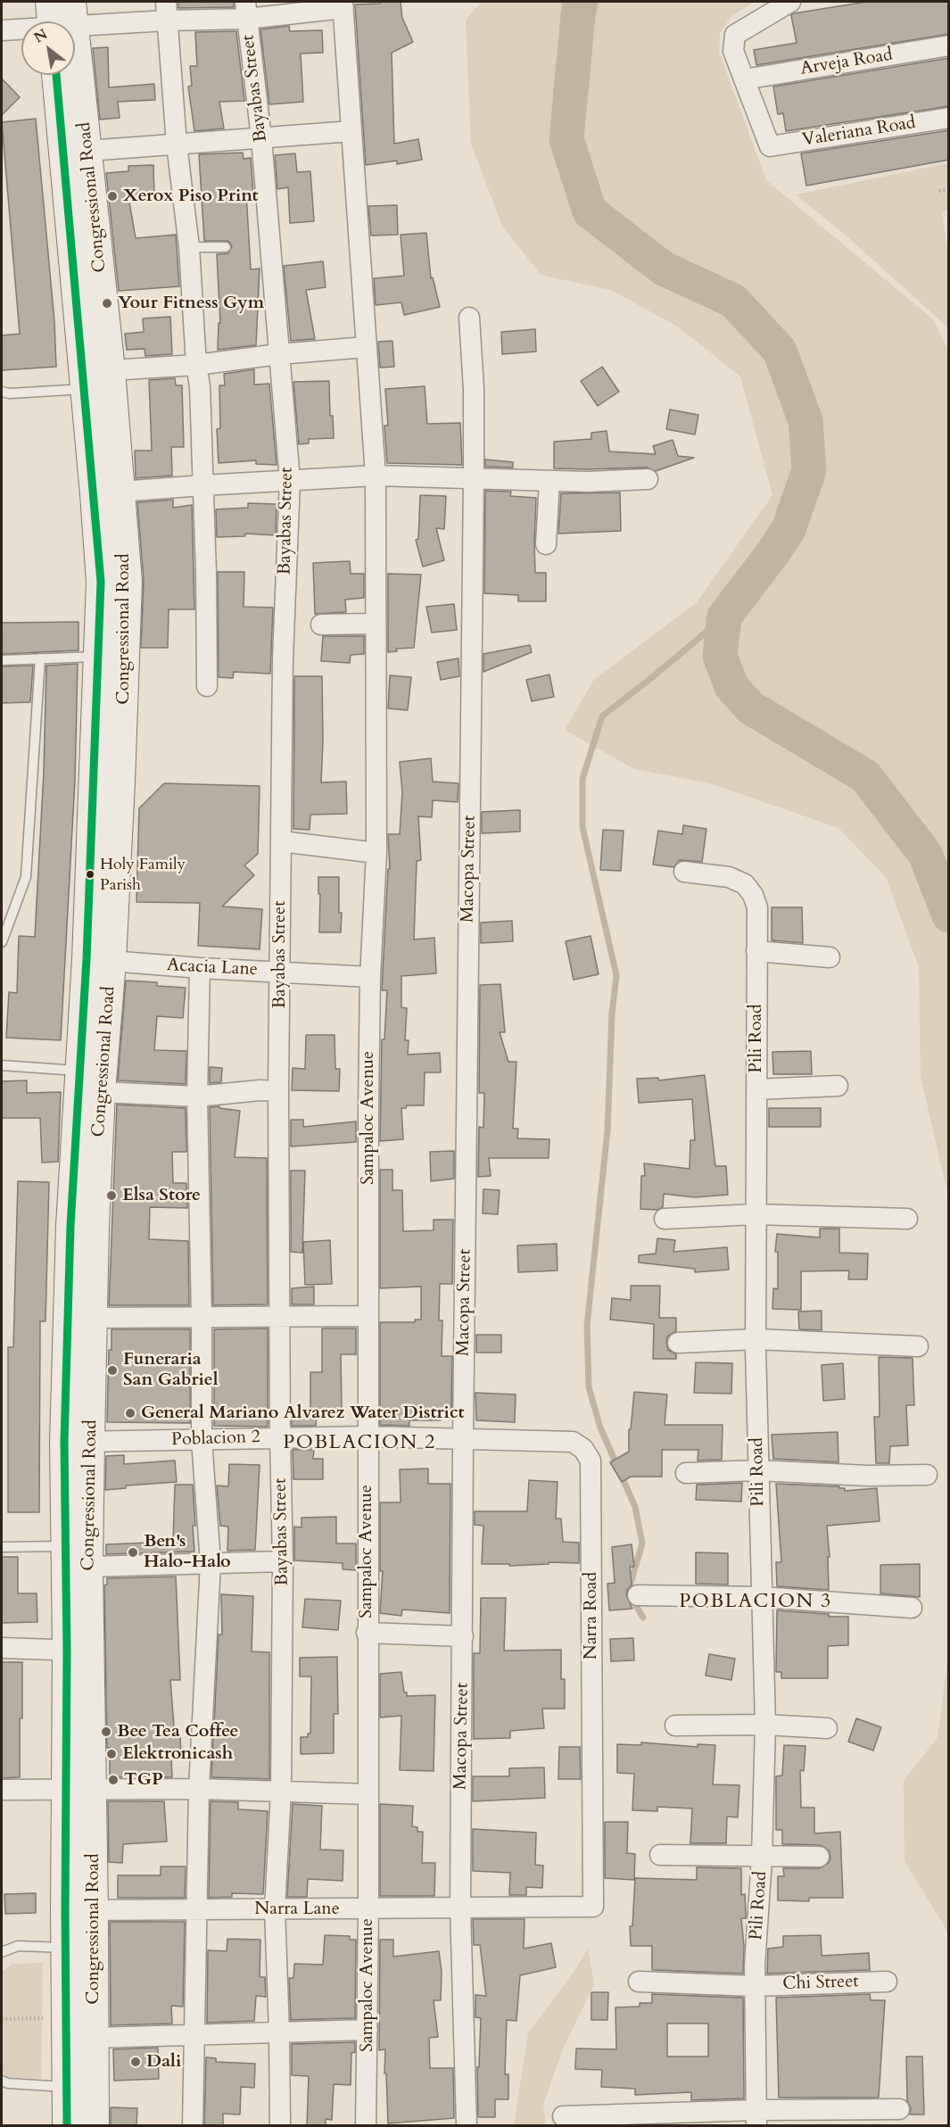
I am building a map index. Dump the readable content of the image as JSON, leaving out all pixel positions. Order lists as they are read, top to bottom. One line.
{"streets":{"main road":["Congressional Road"],"street":["Arveja Road","Bayabas Street","Valeriana Road","Macopa Street","Acacia Lane","Pili Road","Sampaloc Avenue","Poblacion 2","Narra Road","Narra Lane","Chi Street"]},"crossings":[["Arveja Road","Valeriana Road"],["Bayabas Street","Acacia Lane"],["Bayabas Street","Poblacion 2"],["Bayabas Street","Narra Lane"],["Congressional Road","Acacia Lane"],["Congressional Road","Poblacion 2"],["Congressional Road","Narra Lane"],["Macopa Street","Poblacion 2"],["Macopa Street","Narra Road"],["Macopa Street","Narra Lane"],["Acacia Lane","Sampaloc Avenue"],["Pili Road","Chi Street"],["Sampaloc Avenue","Poblacion 2"],["Sampaloc Avenue","Narra Lane"],["Poblacion 2","Narra Road"],["Narra Road","Narra Lane"]],"districts":["POBLACION 2","POBLACION 3"],"places":["Xerox Piso Print","Your Fitness Gym","Holy Family Parish","Elsa Store","Funeraria San Gabriel","General Mariano Alvarez Water District","Ben's Halo-Halo","Bee Tea Coffee","Elektronicash","TGP","Dali"],"north":"top left"}
